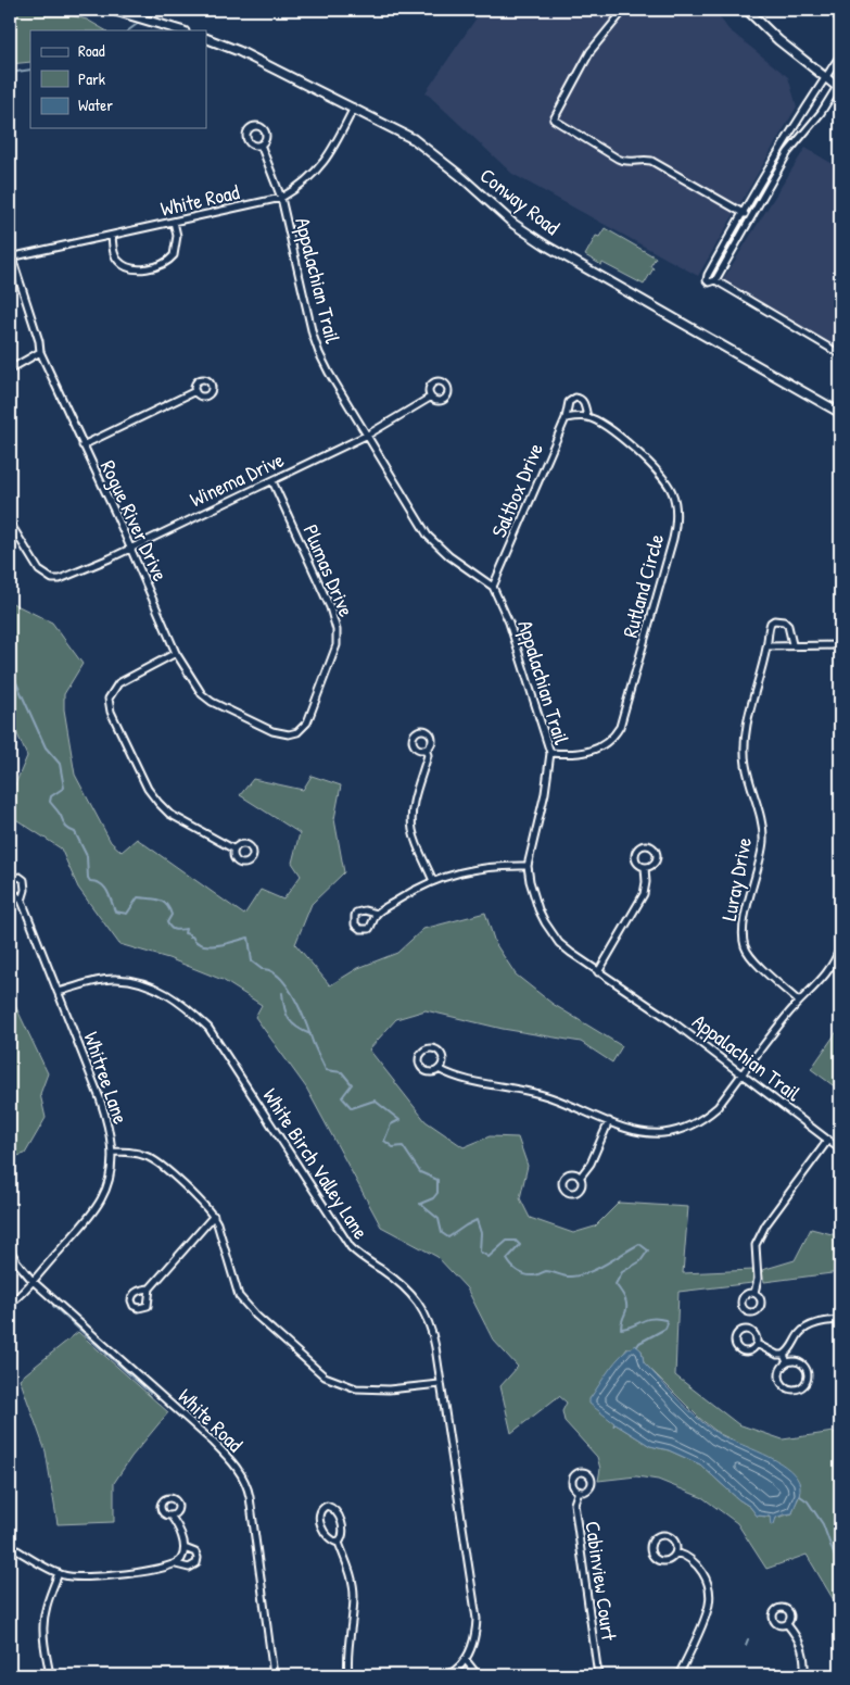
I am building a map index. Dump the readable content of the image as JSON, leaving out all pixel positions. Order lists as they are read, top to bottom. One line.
{"streets":{"street":["White Road","Conway Road","Appalachian Trail","Winema Drive","Saltbox Drive","Rogue River Drive","Plumas Drive","Rutland Circle","Luray Drive","Whitree Lane","White Birch Valley Lane","Cabinview Court"]},"crossings":[["White Road","Conway Road"],["White Road","Appalachian Trail"],["White Road","Rogue River Drive"],["White Road","Whitree Lane"],["Appalachian Trail","Winema Drive"],["Appalachian Trail","Saltbox Drive"],["Appalachian Trail","Rutland Circle"],["Winema Drive","Rogue River Drive"],["Winema Drive","Plumas Drive"],["Saltbox Drive","Rutland Circle"],["Rogue River Drive","Plumas Drive"],["Whitree Lane","White Birch Valley Lane"]],"legend":["Road","Park","Water"]}
